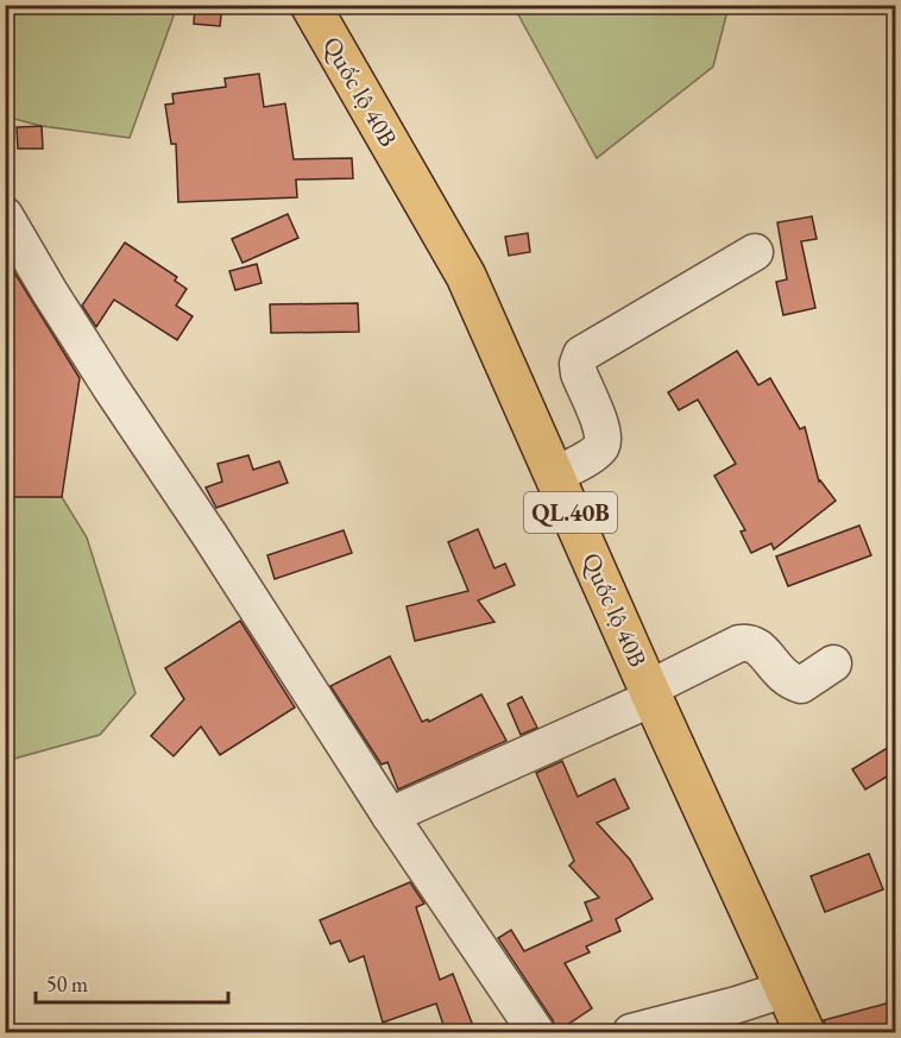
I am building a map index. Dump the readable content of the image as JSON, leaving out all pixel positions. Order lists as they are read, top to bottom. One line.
{"streets":{"highway":["Quốc lộ 40B","QL.40B"]},"scale_bar":"50 m"}
